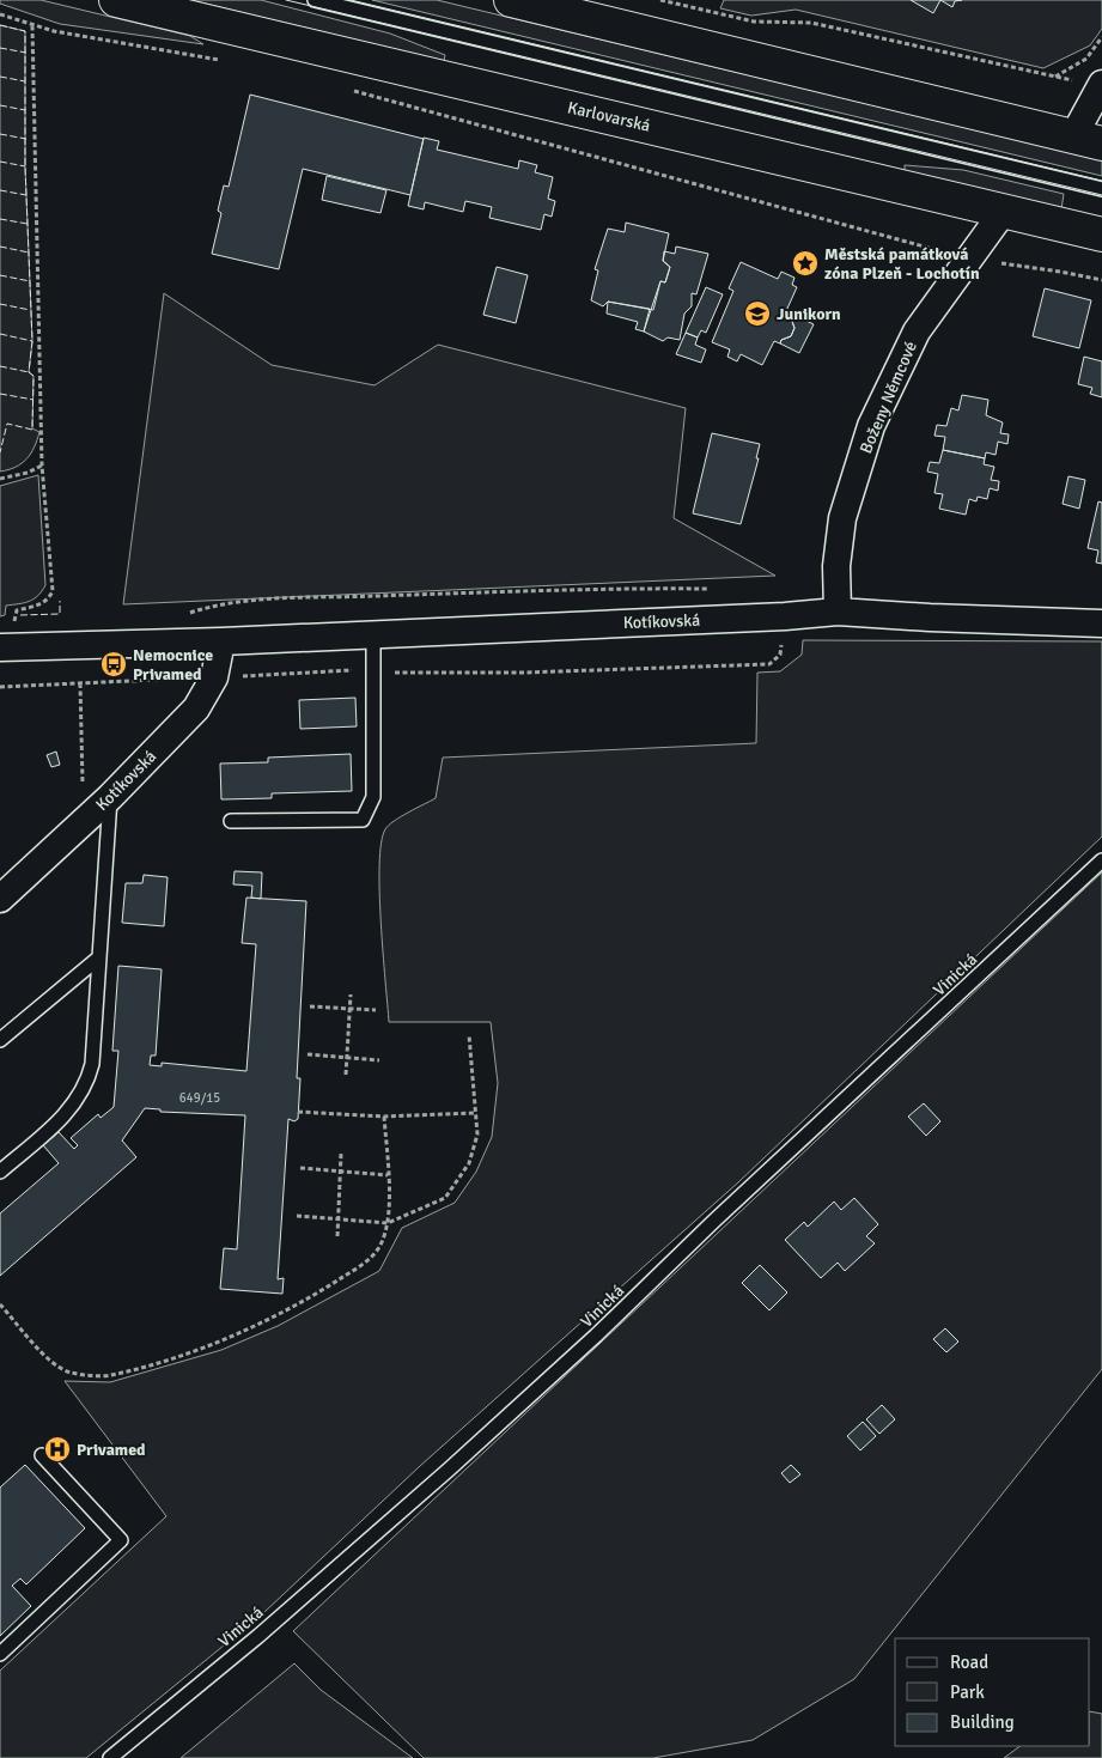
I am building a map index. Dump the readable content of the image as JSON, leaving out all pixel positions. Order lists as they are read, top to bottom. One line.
{"streets":{"main road":["Karlovarská"],"street":["Boženy Němcové","Kotíkovská"],"lane":["Vinická"]},"crossings":[["Karlovarská","Boženy Němcové"],["Boženy Němcové","Kotíkovská"]],"places":{"place":["Městská památková zóna Plzeň - Lochotín"],"school or university":["Junikorn"],"bus stop":["Nemocnice Privamed"],"hospital":["Privamed"]},"house_numbers":["649/15"],"legend":["Road","Park","Building"]}
